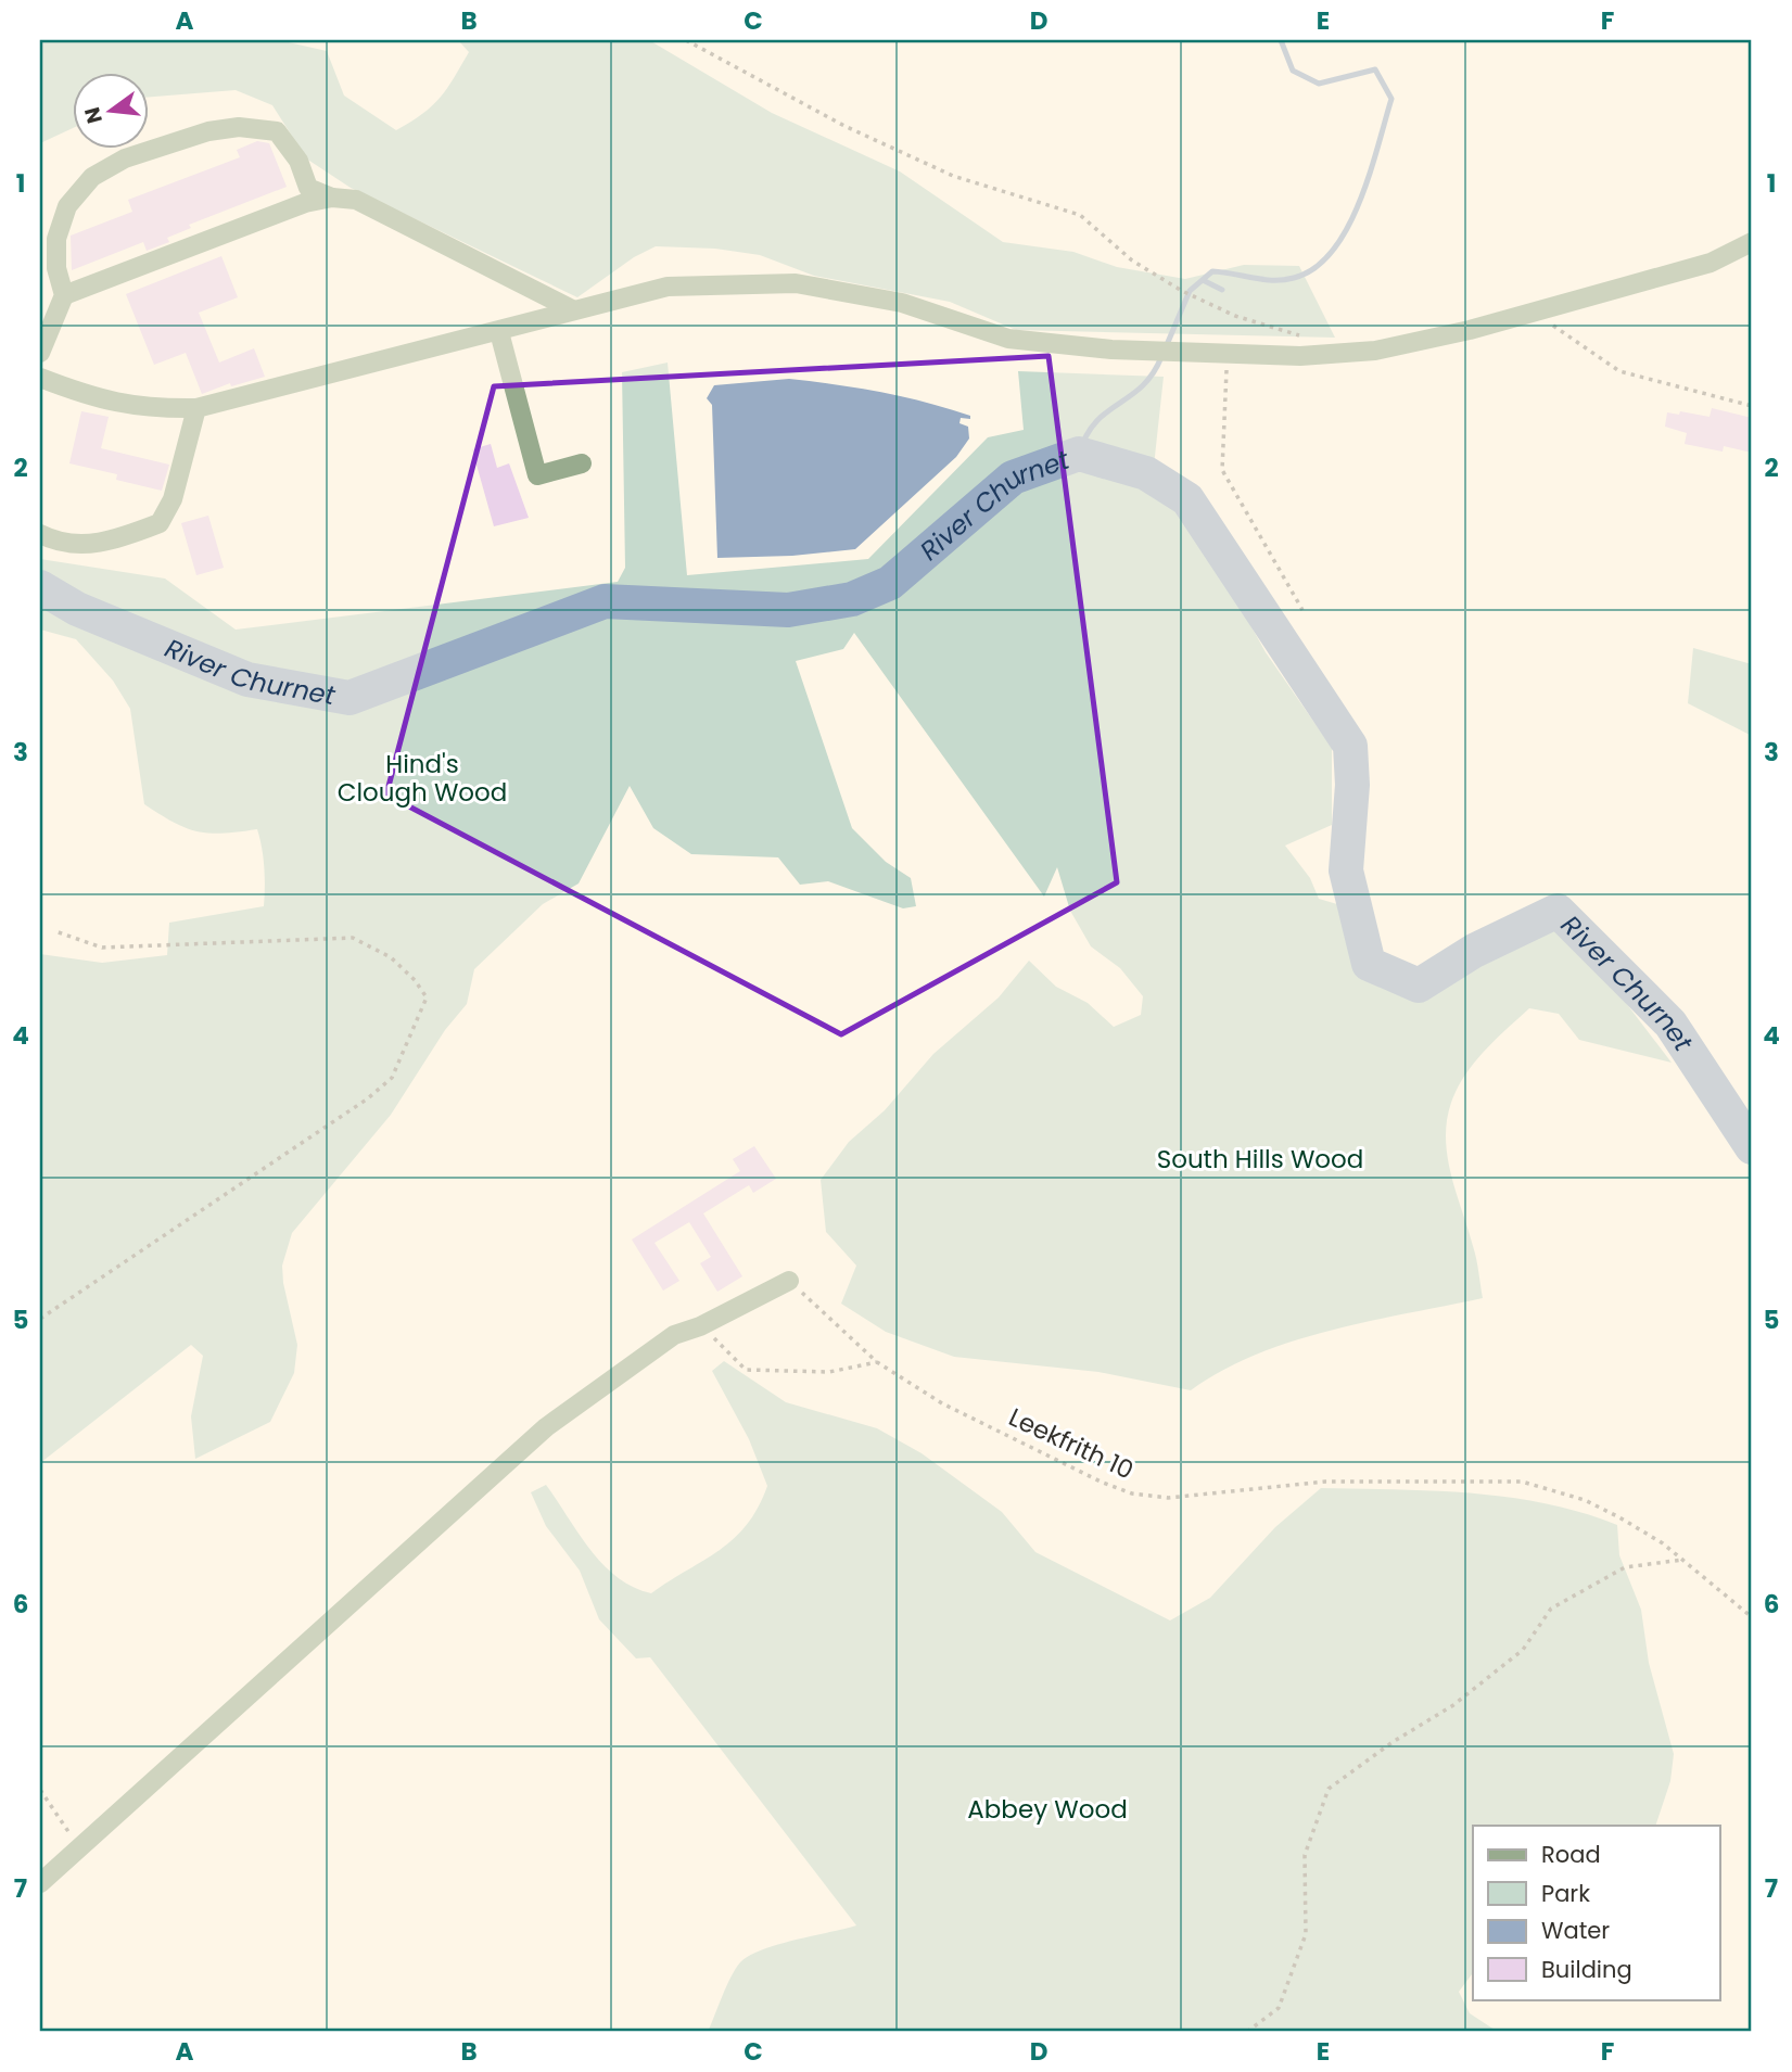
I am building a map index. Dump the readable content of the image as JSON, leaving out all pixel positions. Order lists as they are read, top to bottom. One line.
{"streets":{"path":["Leekfrith 10"]},"water":["River Churnet"],"parks":["Hind's Clough Wood","South Hills Wood","Abbey Wood"],"legend":["Road","Park","Water","Building"],"north":"left","grid":{"columns":["A","B","C","D","E","F"],"rows":["1","2","3","4","5","6","7"]}}
